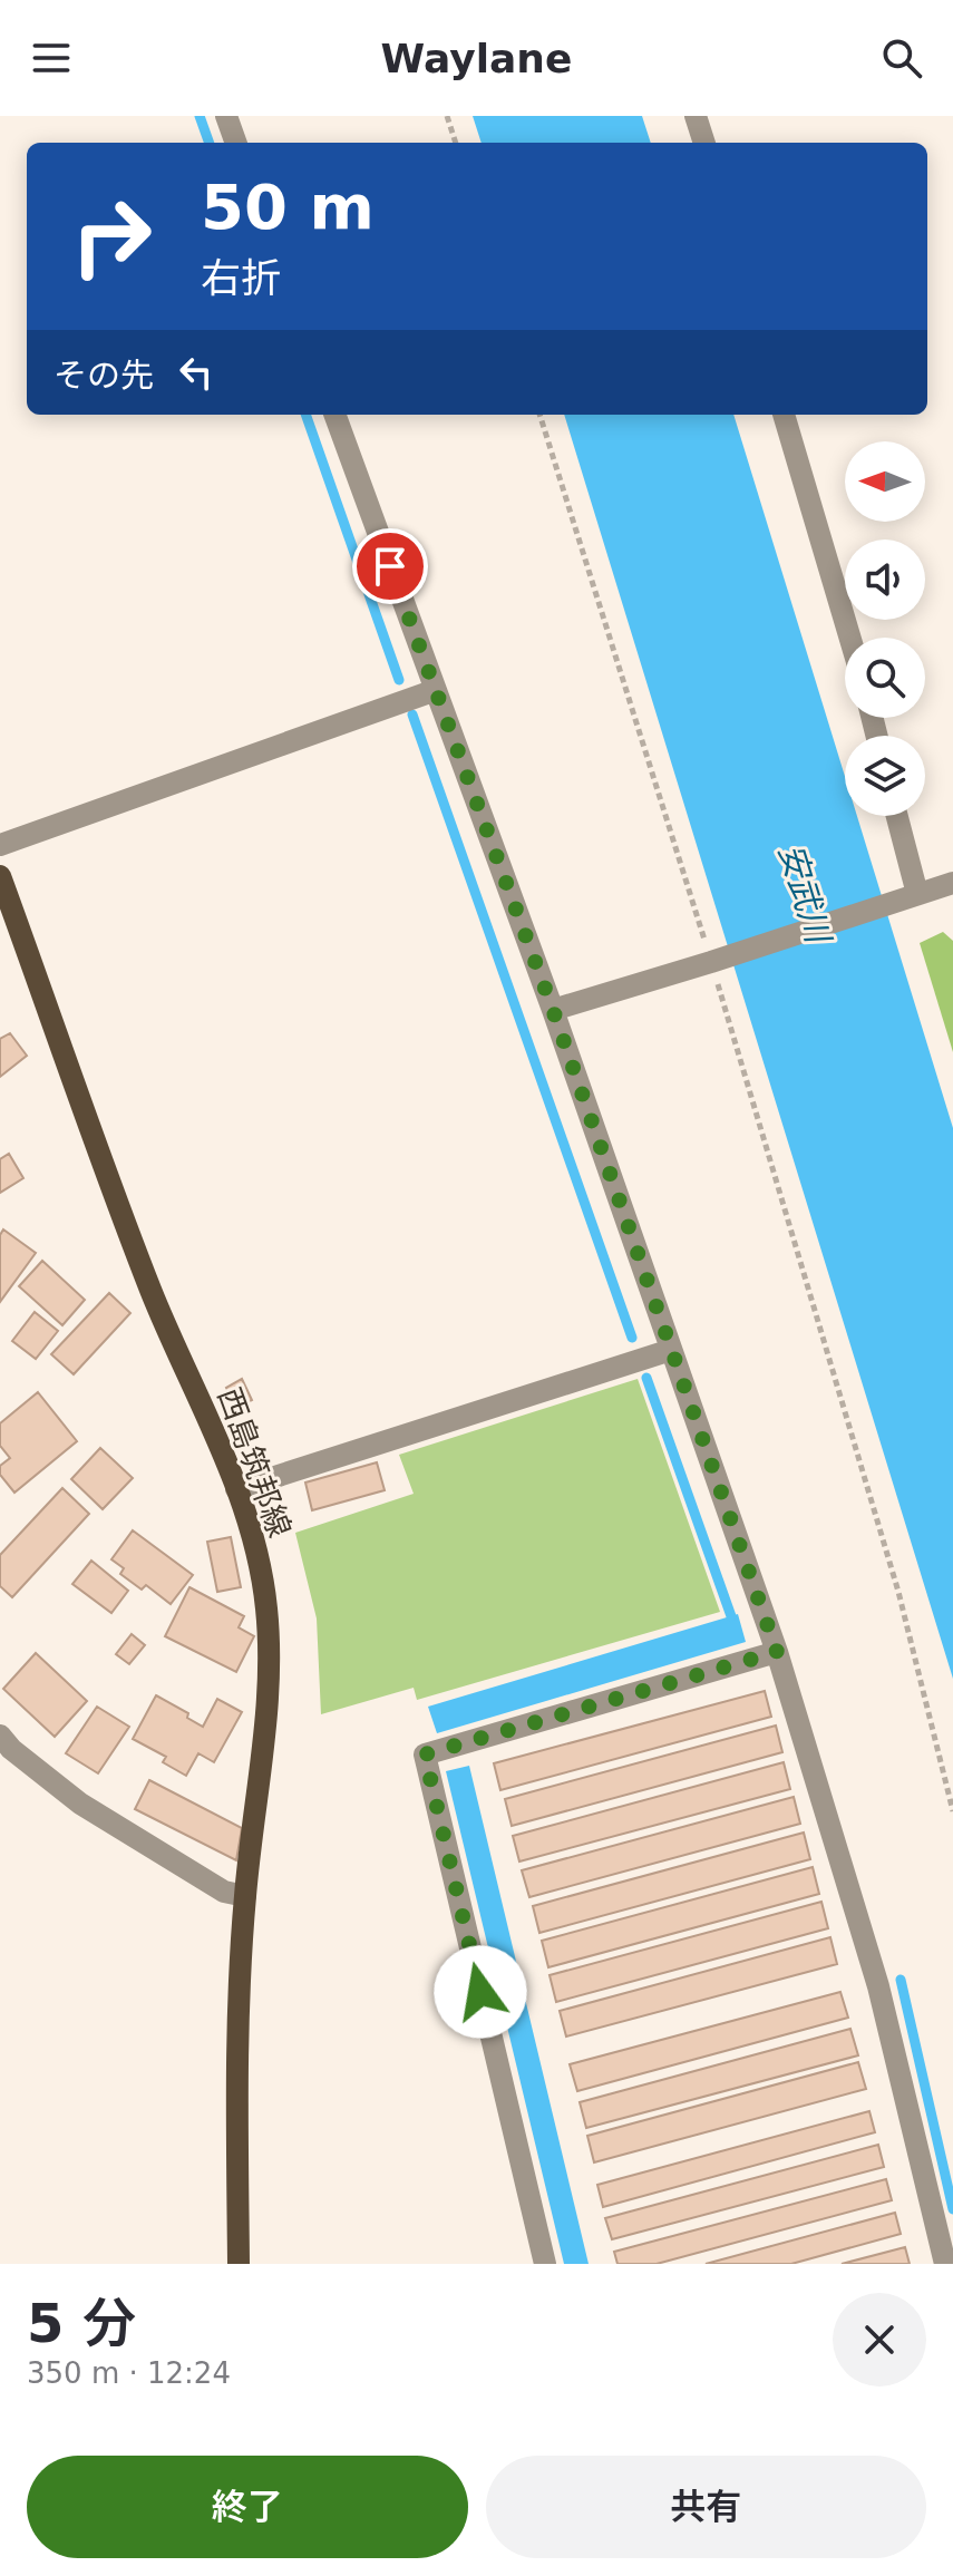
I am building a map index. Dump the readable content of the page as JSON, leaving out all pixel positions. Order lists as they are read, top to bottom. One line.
{"streets":{"main road":["西島筑邦線"]},"water":["安武川"],"north":"left","page":{"header":"Waylane","turn":["50 m","右折"],"then":"その先","heading":["5 分","350 m · 12:24"],"buttons":["終了","共有"]}}
